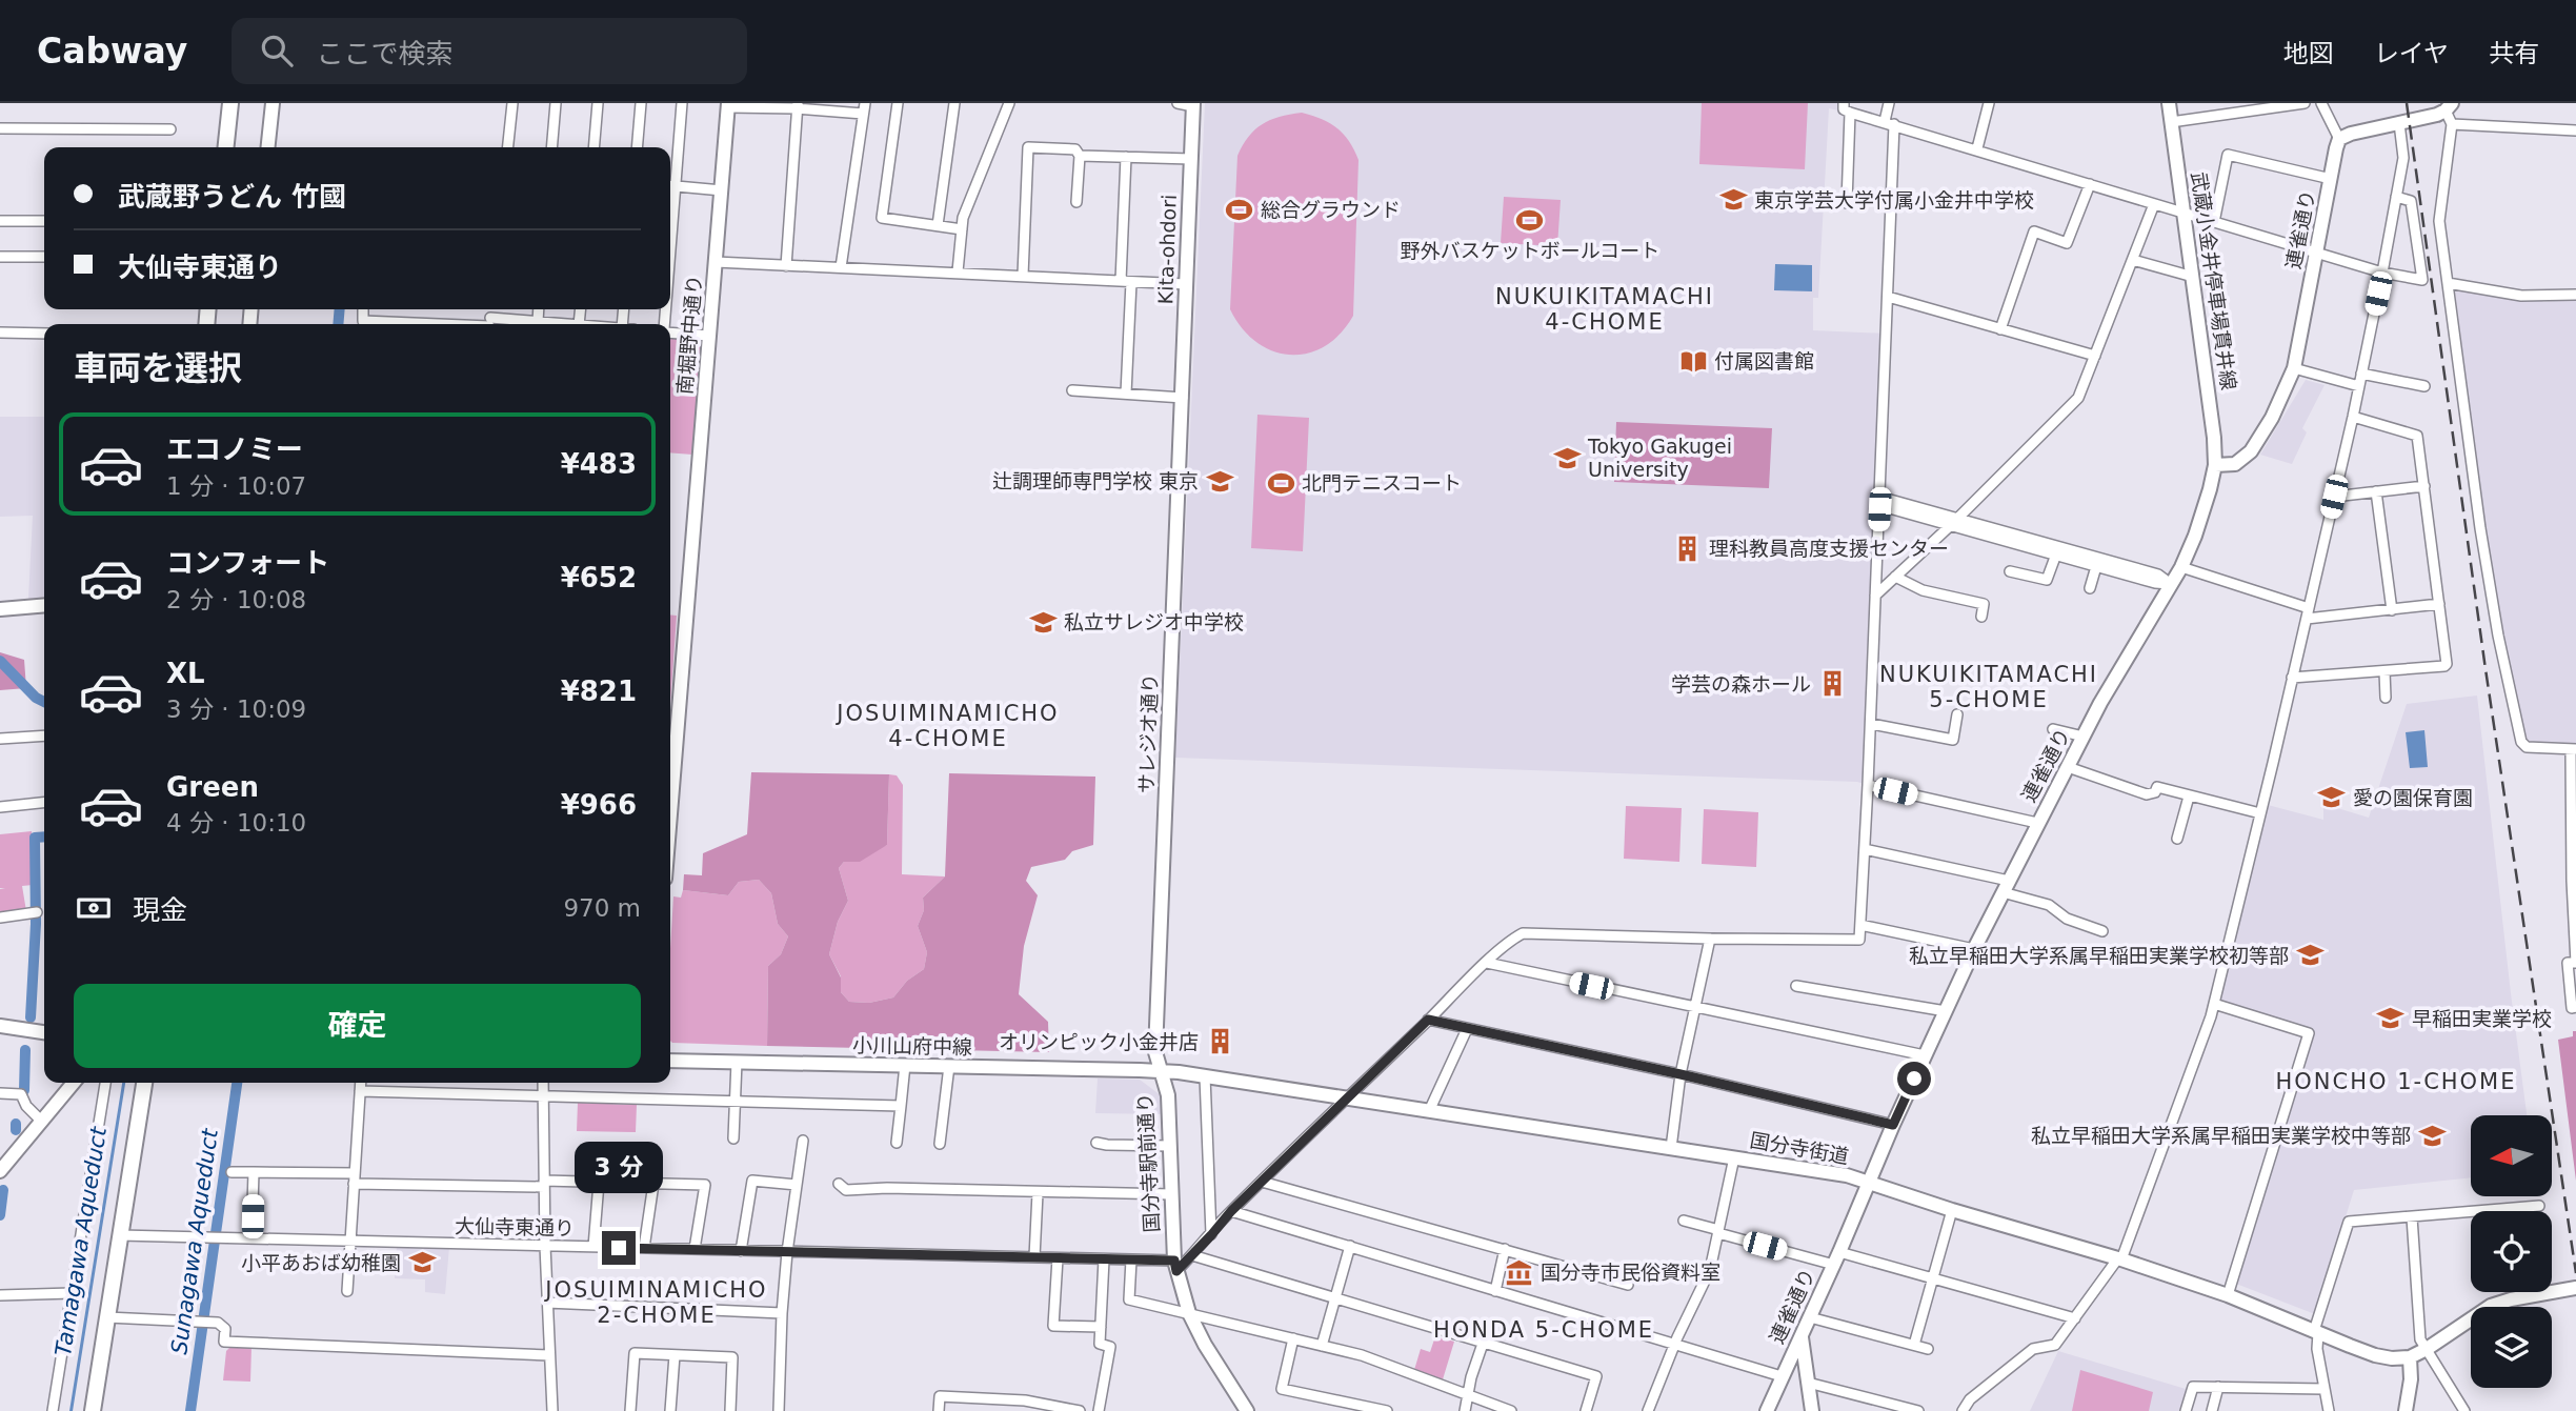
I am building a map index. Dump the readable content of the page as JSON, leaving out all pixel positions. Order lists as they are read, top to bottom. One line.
{"streets":{"main road":["連雀通り","Kita-ohdori","武蔵小金井停車場貫井線","南堀野中通り","サレジオ通り","小川山府中線","国分寺街道","国分寺駅前通り"],"street":["大仙寺東通り"]},"crossings":[["連雀通り","武蔵小金井停車場貫井線"],["連雀通り","国分寺街道"],["Kita-ohdori","サレジオ通り"],["サレジオ通り","小川山府中線"],["サレジオ通り","国分寺街道"],["サレジオ通り","国分寺駅前通り"],["小川山府中線","国分寺街道"],["小川山府中線","国分寺駅前通り"],["国分寺街道","国分寺駅前通り"],["国分寺駅前通り","大仙寺東通り"]],"districts":["NUKUIKITAMACHI 4-CHOME","NUKUIKITAMACHI 5-CHOME","JOSUIMINAMICHO 4-CHOME","HONCHO 1-CHOME","JOSUIMINAMICHO 2-CHOME","HONDA 5-CHOME"],"water":["Tamagawa Aqueduct","Sunagawa Aqueduct"],"places":{"school or university":["東京学芸大学付属小金井中学校","Tokyo Gakugei University","辻調理師専門学校 東京","私立サレジオ中学校","愛の園保育園","私立早稲田大学系属早稲田実業学校初等部","早稲田実業学校","私立早稲田大学系属早稲田実業学校中等部","小平あおば幼稚園"],"sports":["総合グラウンド","野外バスケットボールコート","北門テニスコート"],"library":["付属図書館"],"building":["理科教員高度支援センター","学芸の森ホール","オリンピック小金井店"],"museum":["国分寺市民俗資料室"]},"north":"left","page":{"header":"Cabway","search":"ここで検索","nav":["地図","レイヤ","共有"],"banner":["武蔵野うどん 竹國","大仙寺東通り"],"heading":"車両を選択","list":[{"name":"エコノミー","note":"1 分 · 10:07","value":"¥483"},{"name":"コンフォート","note":"2 分 · 10:08","value":"¥652"},{"name":"XL","note":"3 分 · 10:09","value":"¥821"},{"name":"Green","note":"4 分 · 10:10","value":"¥966"}],"pay":["現金","970 m"],"buttons":"確定","bubble":"3 分"}}
